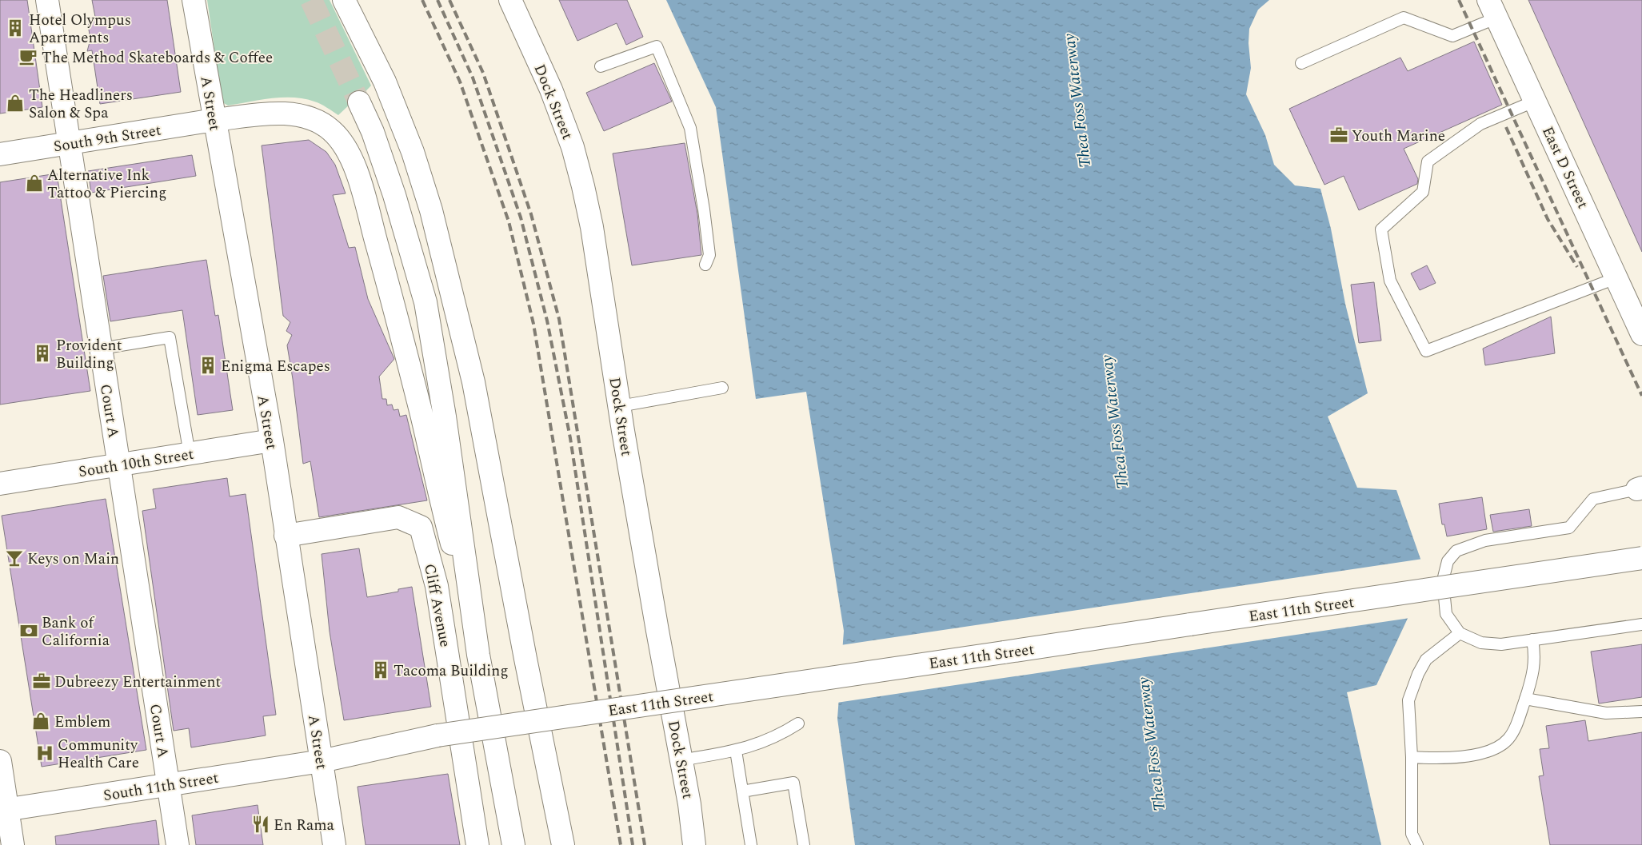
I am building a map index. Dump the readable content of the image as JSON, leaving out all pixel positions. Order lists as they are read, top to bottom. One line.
{"streets":{"main road":["Dock Street","A Street","South 9th Street","East D Street","Court A","South 10th Street","Cliff Avenue","East 11th Street","South 11th Street"]},"crossings":[["A Street","South 9th Street"],["A Street","South 10th Street"],["A Street","Cliff Avenue"],["A Street","East 11th Street"],["A Street","South 11th Street"],["South 9th Street","Court A"],["Court A","South 10th Street"],["Court A","South 11th Street"],["East 11th Street","South 11th Street"]],"water":["Thea Foss Waterway"],"places":{"building":["Hotel Olympus Apartments","Provident Building","Enigma Escapes","Tacoma Building"],"cafe":["The Method Skateboards & Coffee"],"shop":["The Headliners Salon & Spa","Alternative Ink Tattoo & Piercing","Emblem"],"office":["Youth Marine","Dubreezy Entertainment"],"bar":["Keys on Main"],"bank":["Bank of California"],"hospital":["Community Health Care"],"restaurant":["En Rama"]}}
